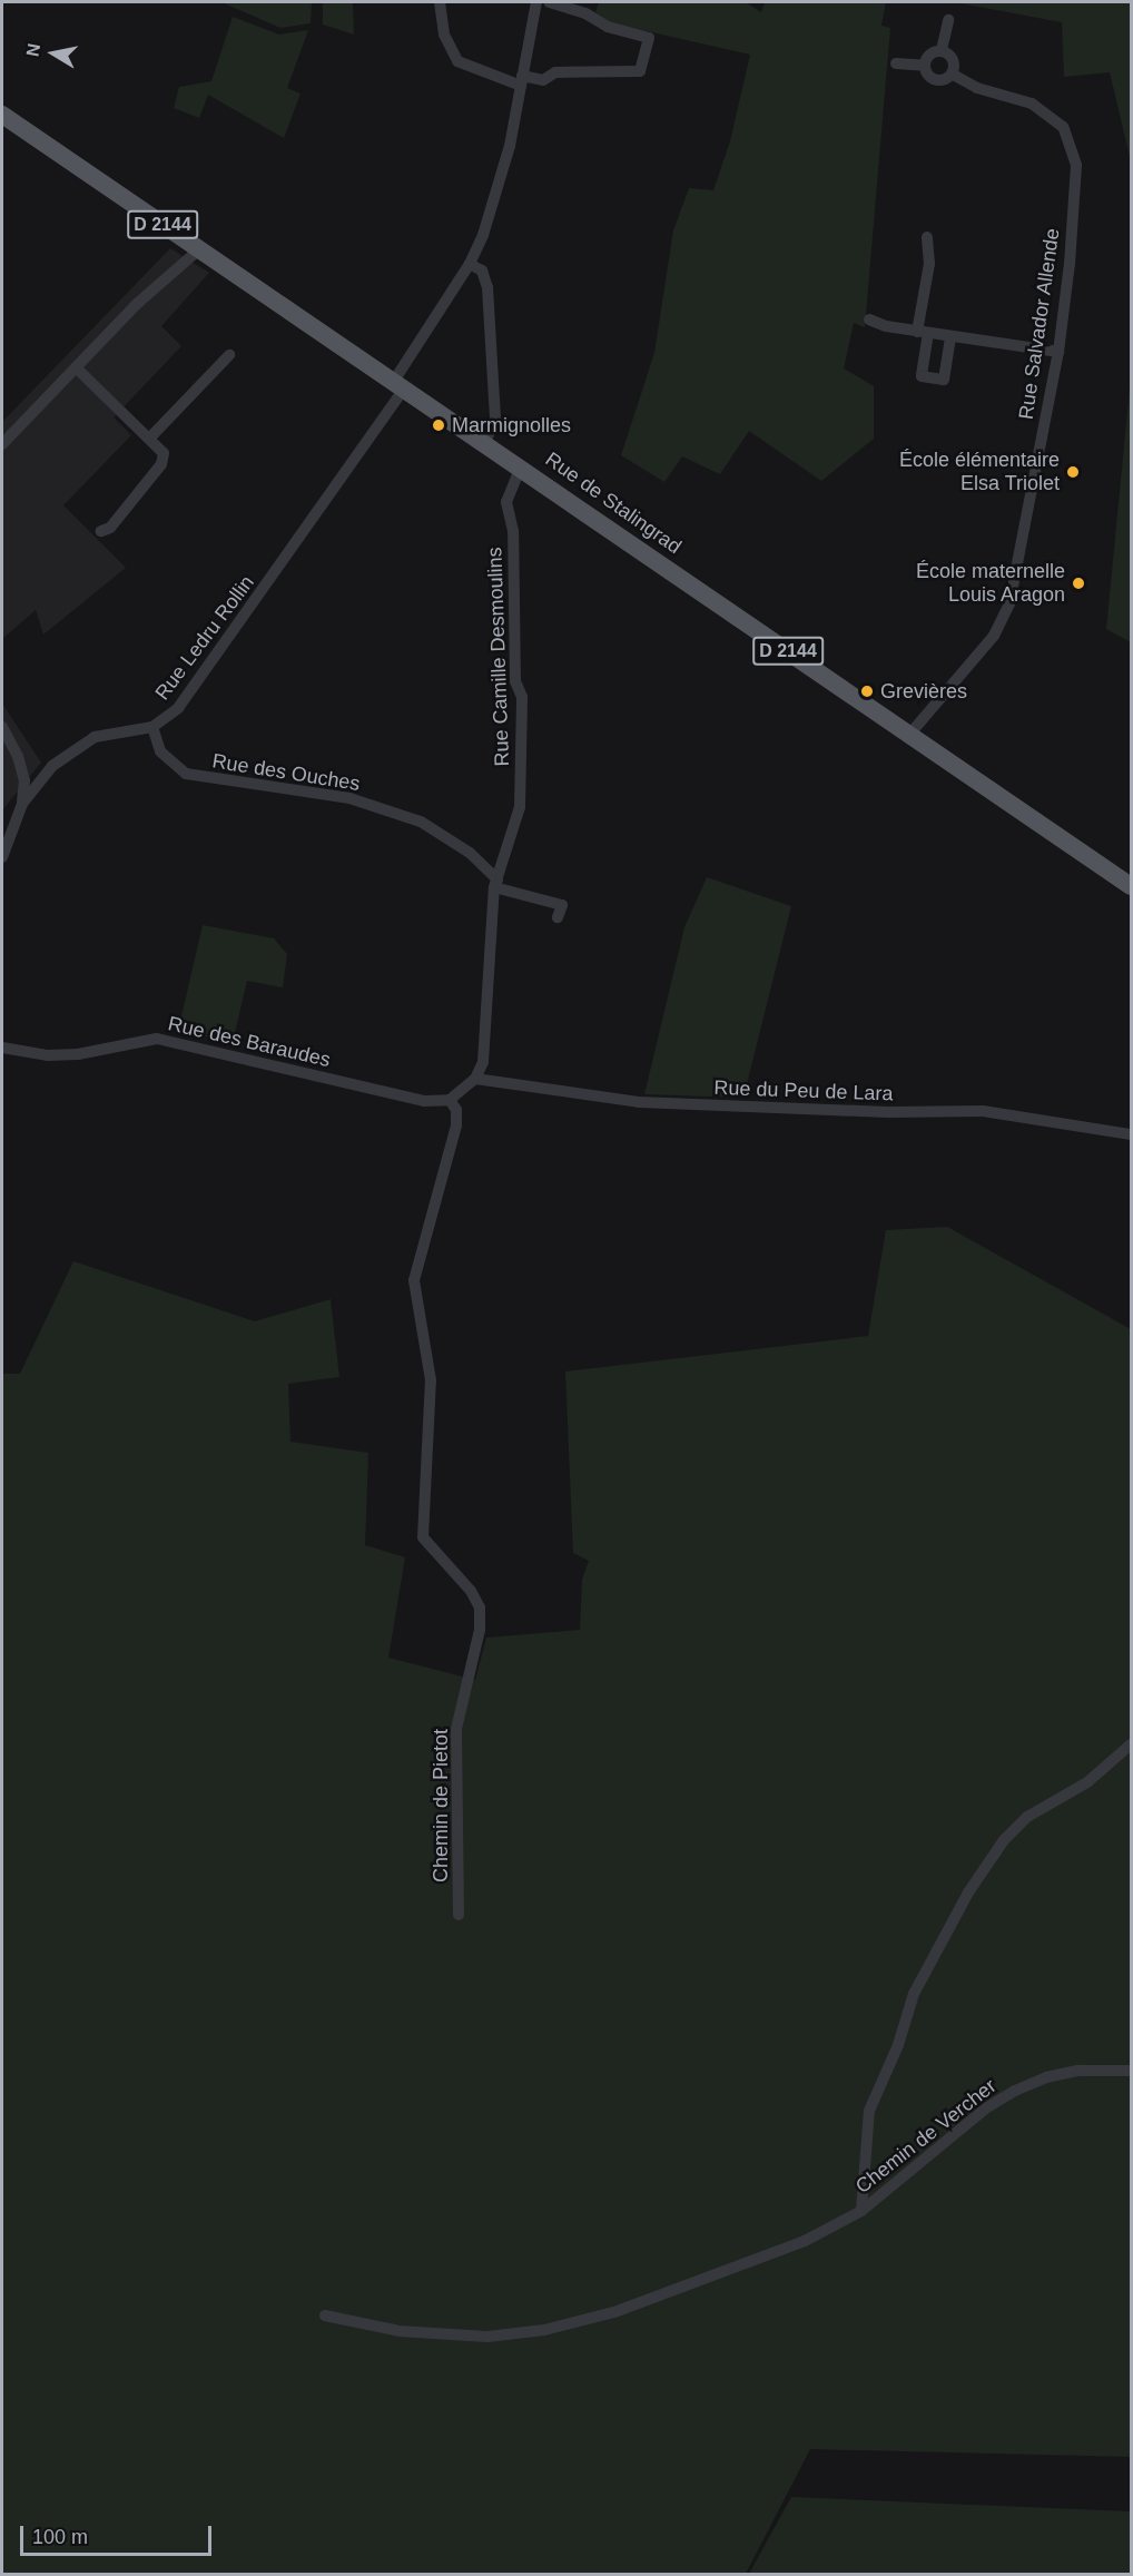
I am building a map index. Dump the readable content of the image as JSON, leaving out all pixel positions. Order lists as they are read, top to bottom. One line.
{"streets":{"main road":["D 2144","Rue de Stalingrad"],"street":["Rue Salvador Allende","Rue Ledru Rollin","Rue Camille Desmoulins","Rue des Ouches","Rue des Baraudes","Rue du Peu de Lara","Chemin de Pietot","Chemin de Vercher"]},"crossings":[["Rue Salvador Allende","Rue de Stalingrad"],["Rue de Stalingrad","Rue Ledru Rollin"],["Rue de Stalingrad","Rue Camille Desmoulins"],["Rue Ledru Rollin","Rue des Ouches"],["Rue Camille Desmoulins","Rue des Ouches"],["Rue Camille Desmoulins","Rue du Peu de Lara"],["Rue des Baraudes","Chemin de Pietot"]],"places":["Marmignolles","École élémentaire Elsa Triolet","École maternelle Louis Aragon","Grevières"],"scale_bar":"100 m","north":"left"}
